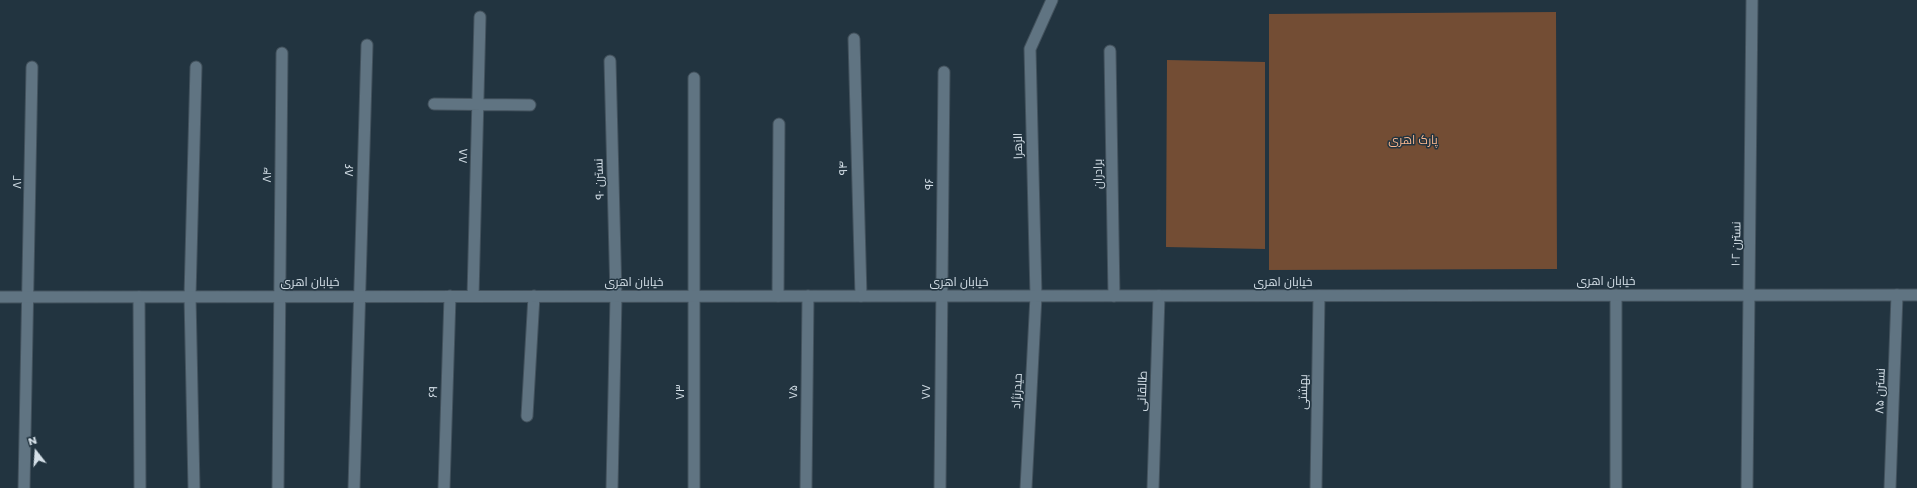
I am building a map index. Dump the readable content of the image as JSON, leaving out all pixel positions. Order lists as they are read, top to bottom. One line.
{"streets":{"street":["الزهرا","۸۸","۹۴","۸۶","برادران","۸۴","نسترن ۹۰","۸۲","۹۶","نسترن ۱۰۲","خیابان اهری","حیدرنژاد","طالقانی","نسترن ۸۵","۶۹","۷۳","۷۵","۷۷","بهشتی"]},"crossings":[["الزهرا","خیابان اهری"],["الزهرا","حیدرنژاد"],["۸۸","خیابان اهری"],["۹۴","خیابان اهری"],["۸۶","خیابان اهری"],["برادران","خیابان اهری"],["۸۴","خیابان اهری"],["نسترن ۹۰","خیابان اهری"],["۸۲","خیابان اهری"],["۹۶","خیابان اهری"],["۹۶","۷۷"],["نسترن ۱۰۲","خیابان اهری"],["خیابان اهری","حیدرنژاد"],["خیابان اهری","طالقانی"],["خیابان اهری","نسترن ۸۵"],["خیابان اهری","۶۹"],["خیابان اهری","۷۳"],["خیابان اهری","۷۵"],["خیابان اهری","۷۷"],["خیابان اهری","بهشتی"]],"parks":["پارک اهری"],"north":"top"}
